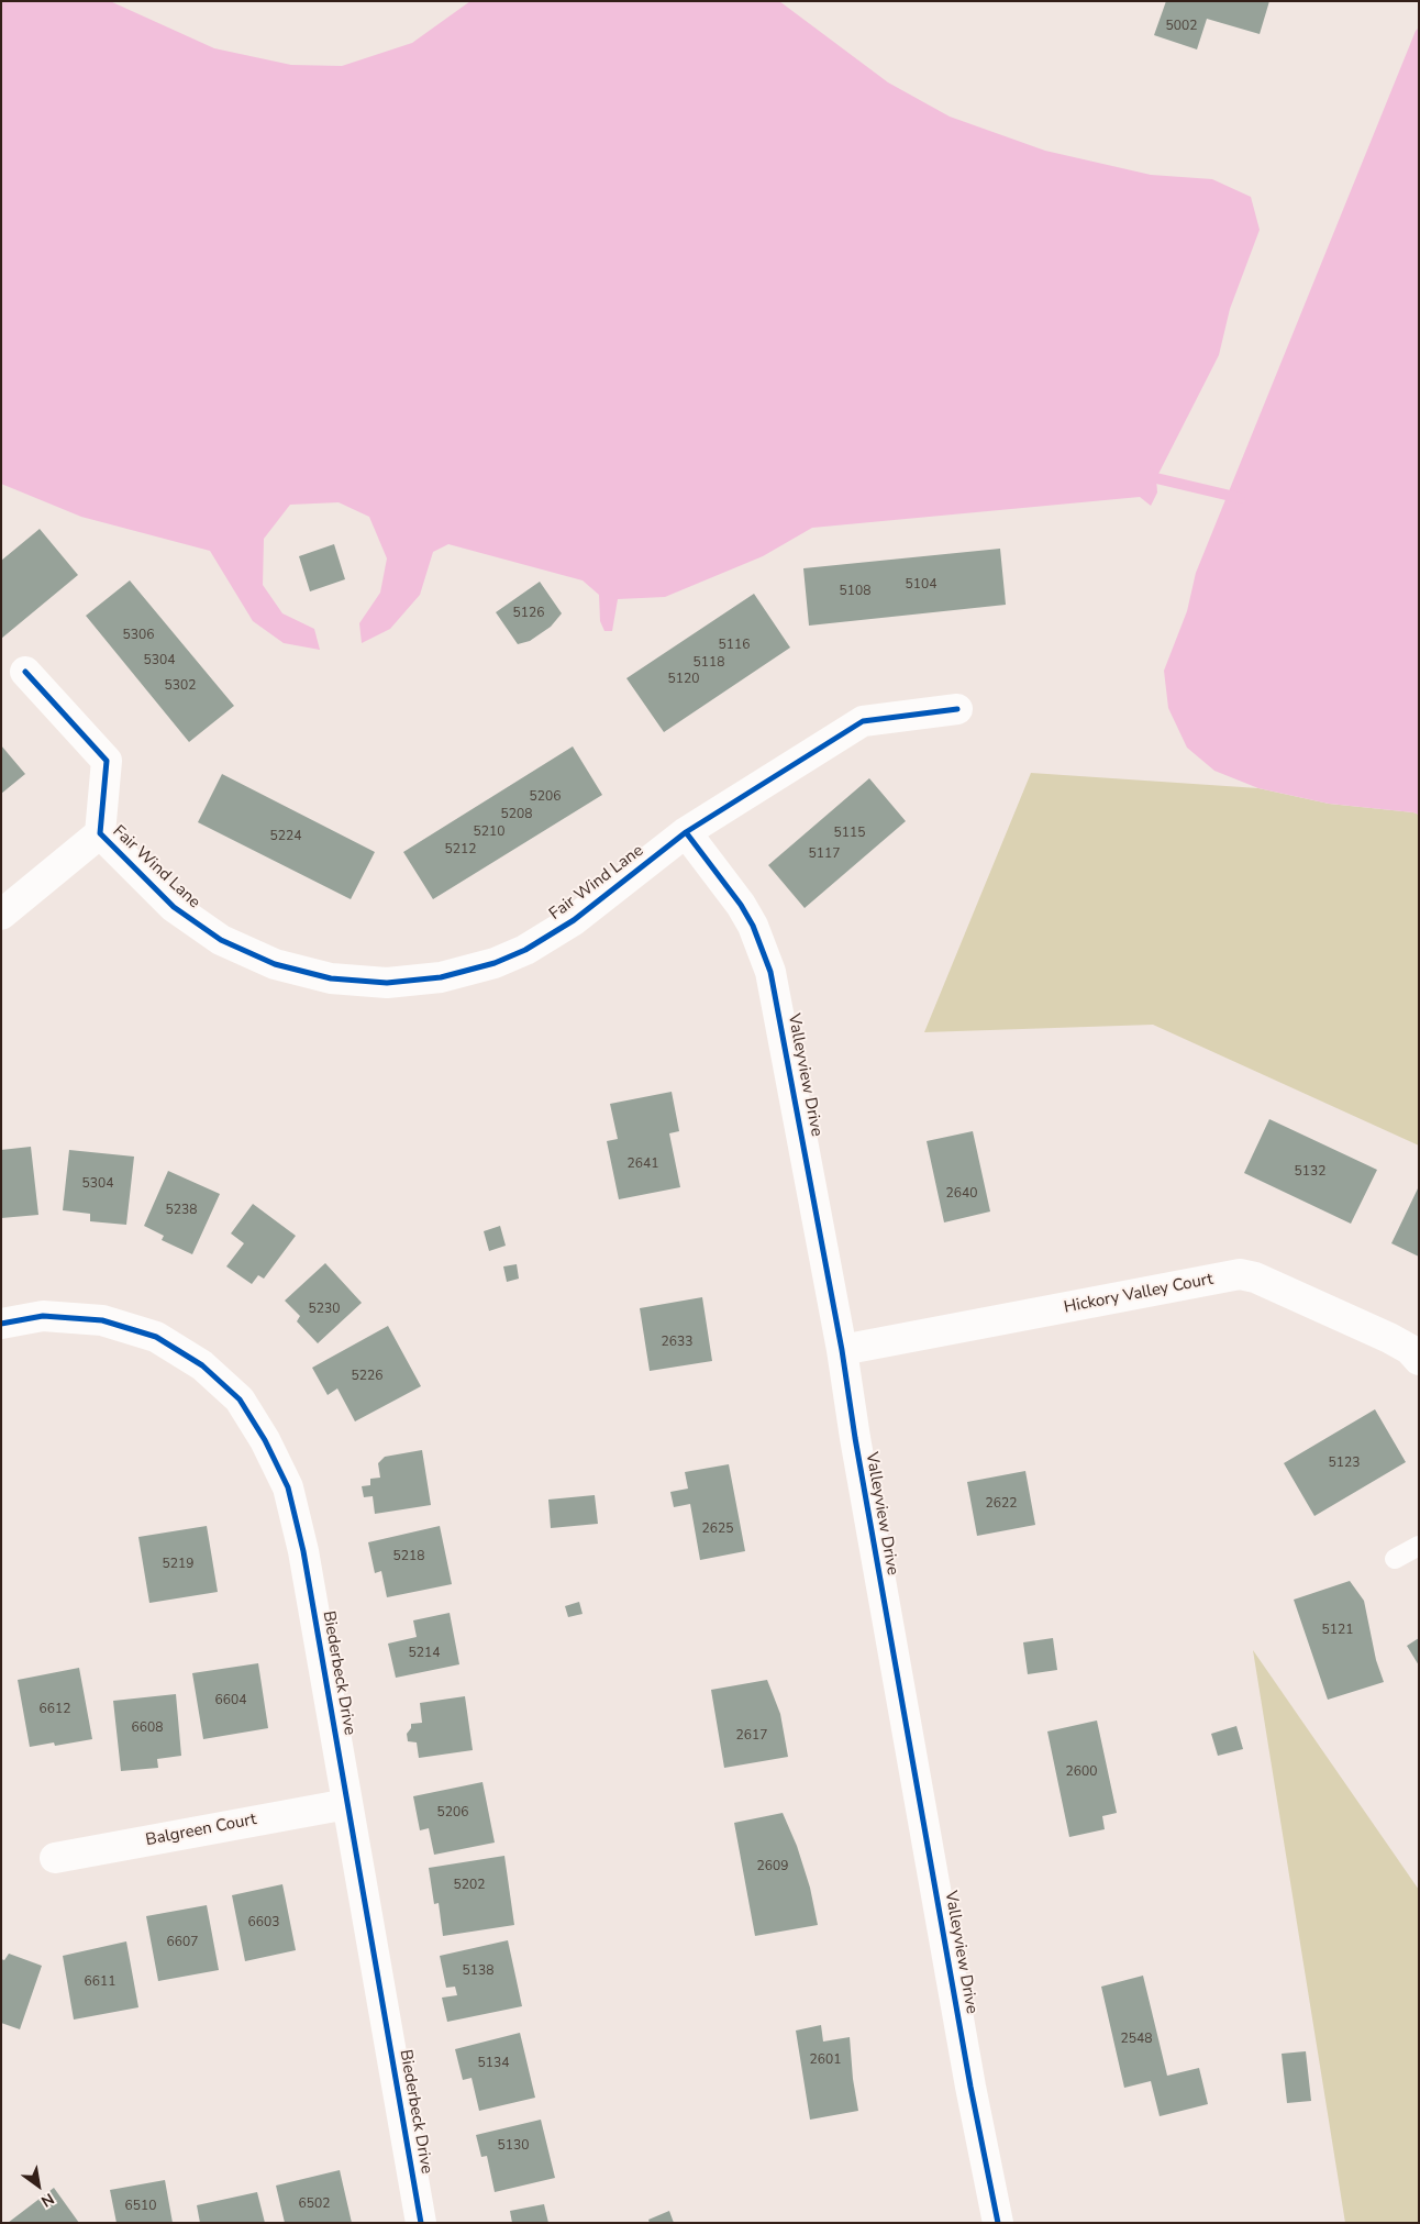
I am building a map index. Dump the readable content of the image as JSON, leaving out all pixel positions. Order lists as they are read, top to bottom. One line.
{"streets":{"street":["Fair Wind Lane","Valleyview Drive","Hickory Valley Court","Biederbeck Drive","Balgreen Court"]},"crossings":[["Fair Wind Lane","Valleyview Drive"],["Valleyview Drive","Hickory Valley Court"],["Biederbeck Drive","Balgreen Court"]],"house_numbers":["5002","5104","5108","5126","5306","5116","5304","5118","5120","5302","5206","5208","5210","5115","5224","5212","5117","2641","5132","5304","2640","5238","5230","2633","5226","5123","2622","2625","5218","5219","5121","5214","6604","6612","6608","2617","2600","5206","2609","5202","6603","6607","5138","6611","2548","2601","5134","5130","6502","6510"],"north":"bottom right"}
